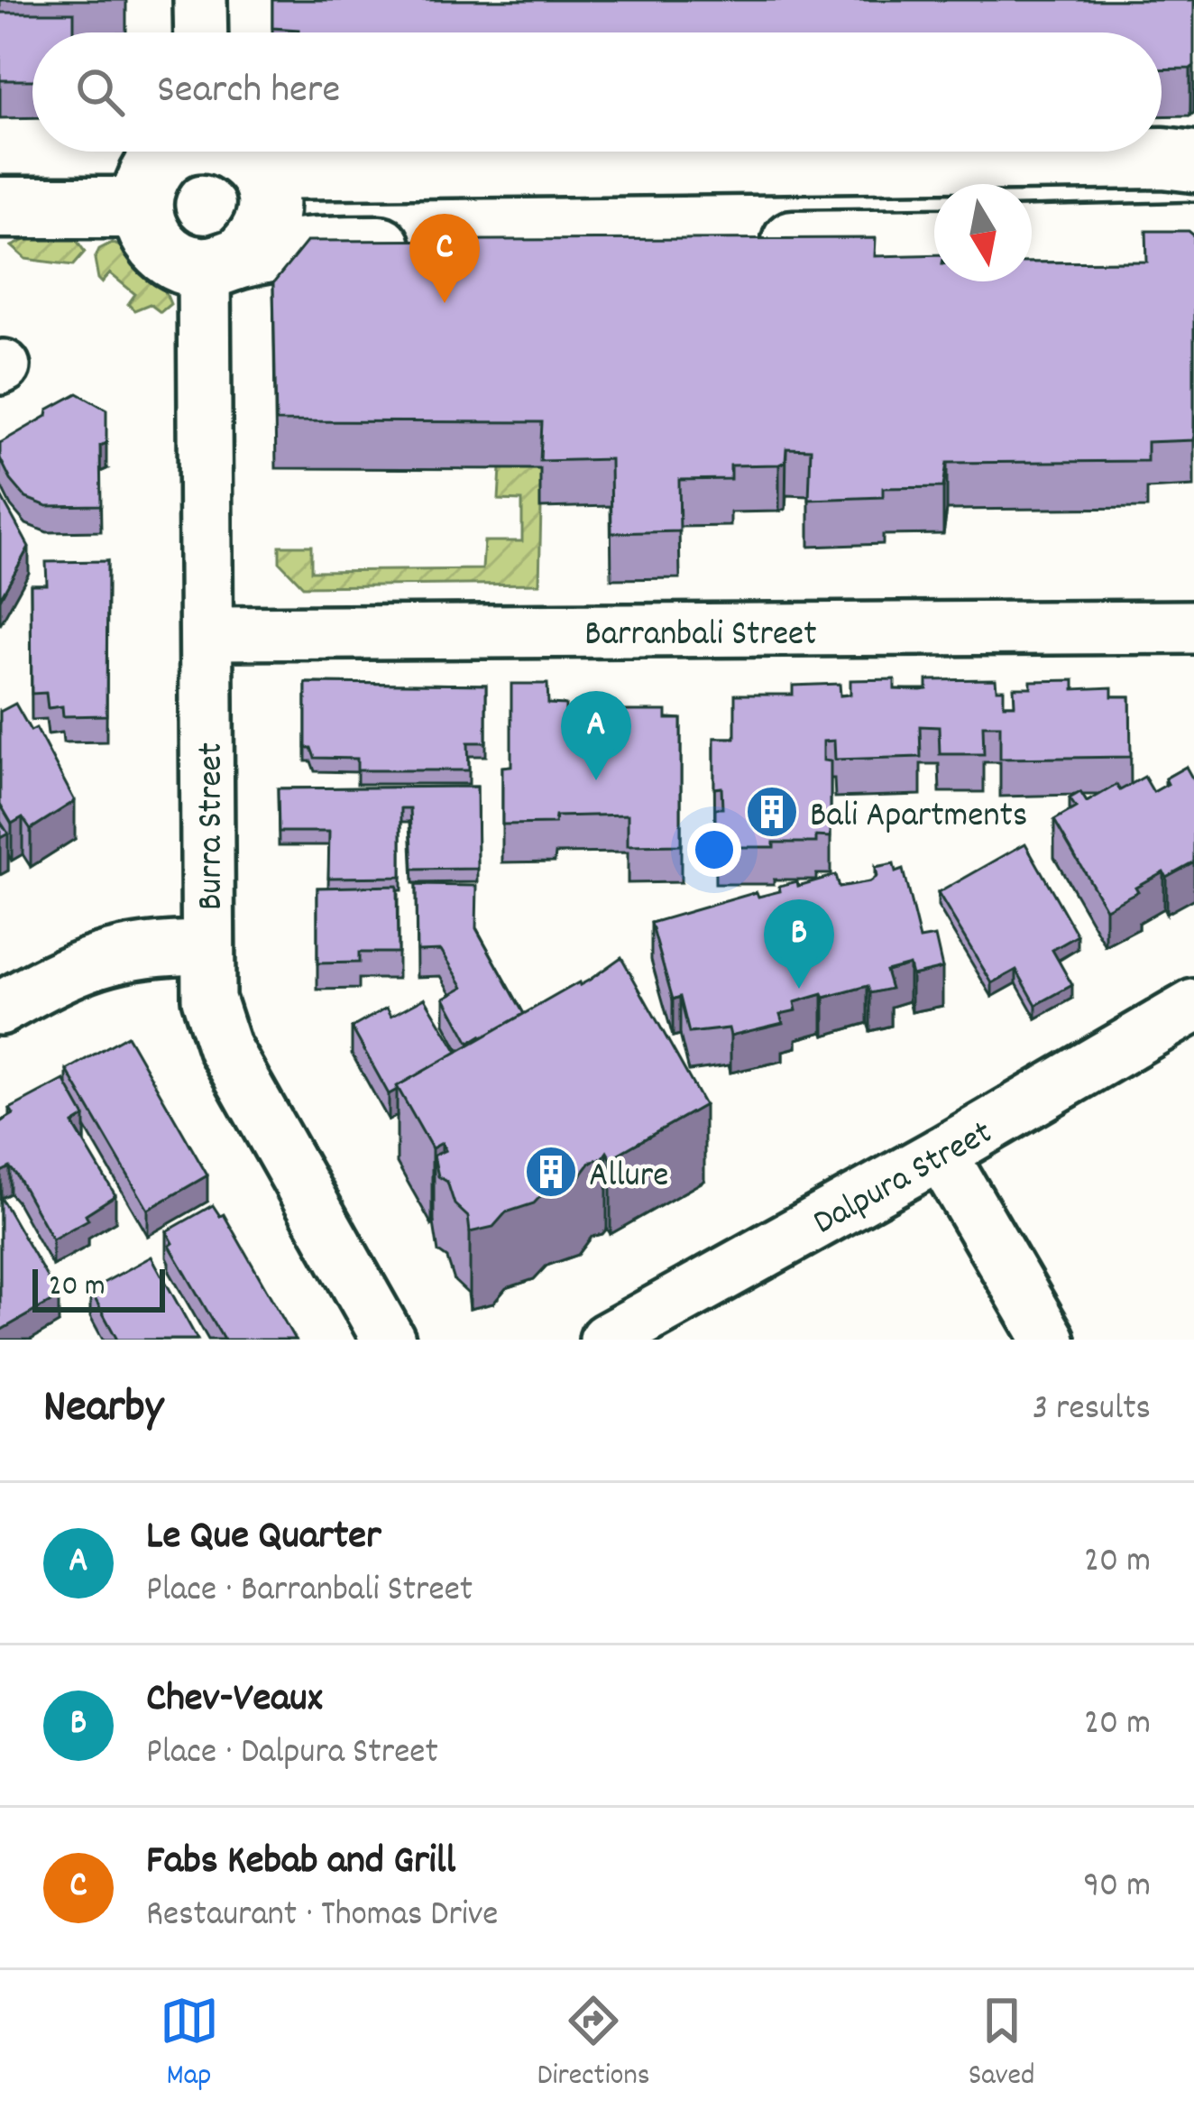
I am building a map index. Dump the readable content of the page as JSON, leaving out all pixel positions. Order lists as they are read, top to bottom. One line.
{"streets":{"street":["Barranbali Street","Burra Street","Dalpura Street"]},"crossings":[["Barranbali Street","Burra Street"]],"places":{"building":["Bali Apartments","Allure"]},"scale_bar":"20 m","north":"bottom","page":{"search":"Search here","pins":["C","A","B"],"scale":"20 m","heading":["Nearby","3 results"],"list":[{"mark":"A","name":"Le Que Quarter","note":"Place · Barranbali Street","value":"20 m"},{"mark":"B","name":"Chev-Veaux","note":"Place · Dalpura Street","value":"20 m"},{"mark":"C","name":"Fabs Kebab and Grill","note":"Restaurant · Thomas Drive","value":"90 m"}],"nav":["Map","Directions","Saved"]}}
